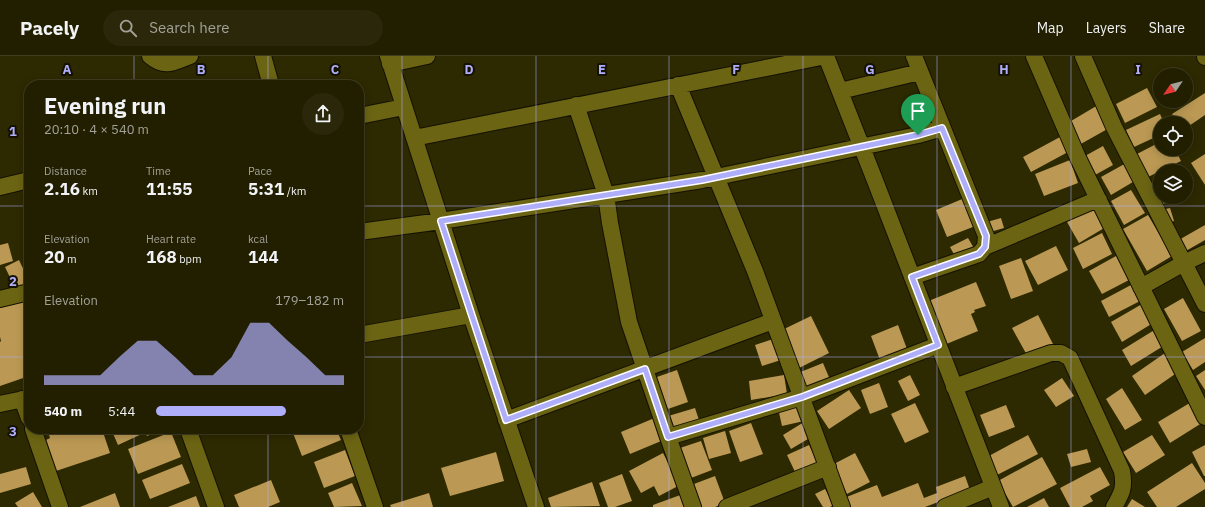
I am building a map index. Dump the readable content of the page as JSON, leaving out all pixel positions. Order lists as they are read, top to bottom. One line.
{"north":"bottom left","page":{"header":"Pacely","search":"Search here","nav":["Map","Layers","Share"],"heading":["Evening run","20:10 · 4 × 540 m"],"stats":[["Distance","2.16 km"],["Time","11:55"],["Pace","5:31 /km"],["Elevation","20 m"],["Heart rate","168 bpm"],["kcal","144"]],"chart":["Elevation","179–182 m"],"list":[{"name":"540 m","note":"5:44"}]},"grid":{"columns":["A","B","C","D","E","F","G","H","I"],"rows":["1","2","3"]}}
